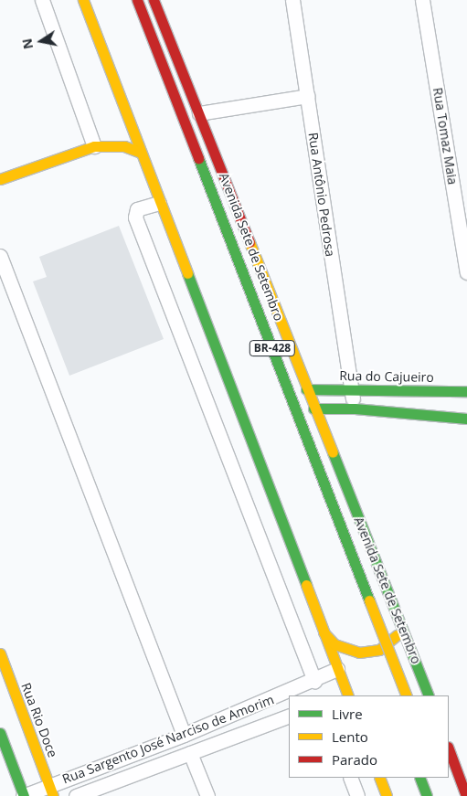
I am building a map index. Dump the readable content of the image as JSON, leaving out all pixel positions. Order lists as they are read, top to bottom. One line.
{"streets":{"main road":["Avenida Sete de Setembro","BR-428","Rua do Cajueiro","Rua Rio Doce"],"street":["Rua Tomaz Maia","Rua Antônio Pedrosa","Rua Sargento José Narciso de Amorim"]},"crossings":[["Rua Antônio Pedrosa","Rua do Cajueiro"],["Avenida Sete de Setembro","Rua do Cajueiro"],["Rua Rio Doce","Rua Sargento José Narciso de Amorim"]],"legend":["Livre","Lento","Parado"],"north":"left"}
